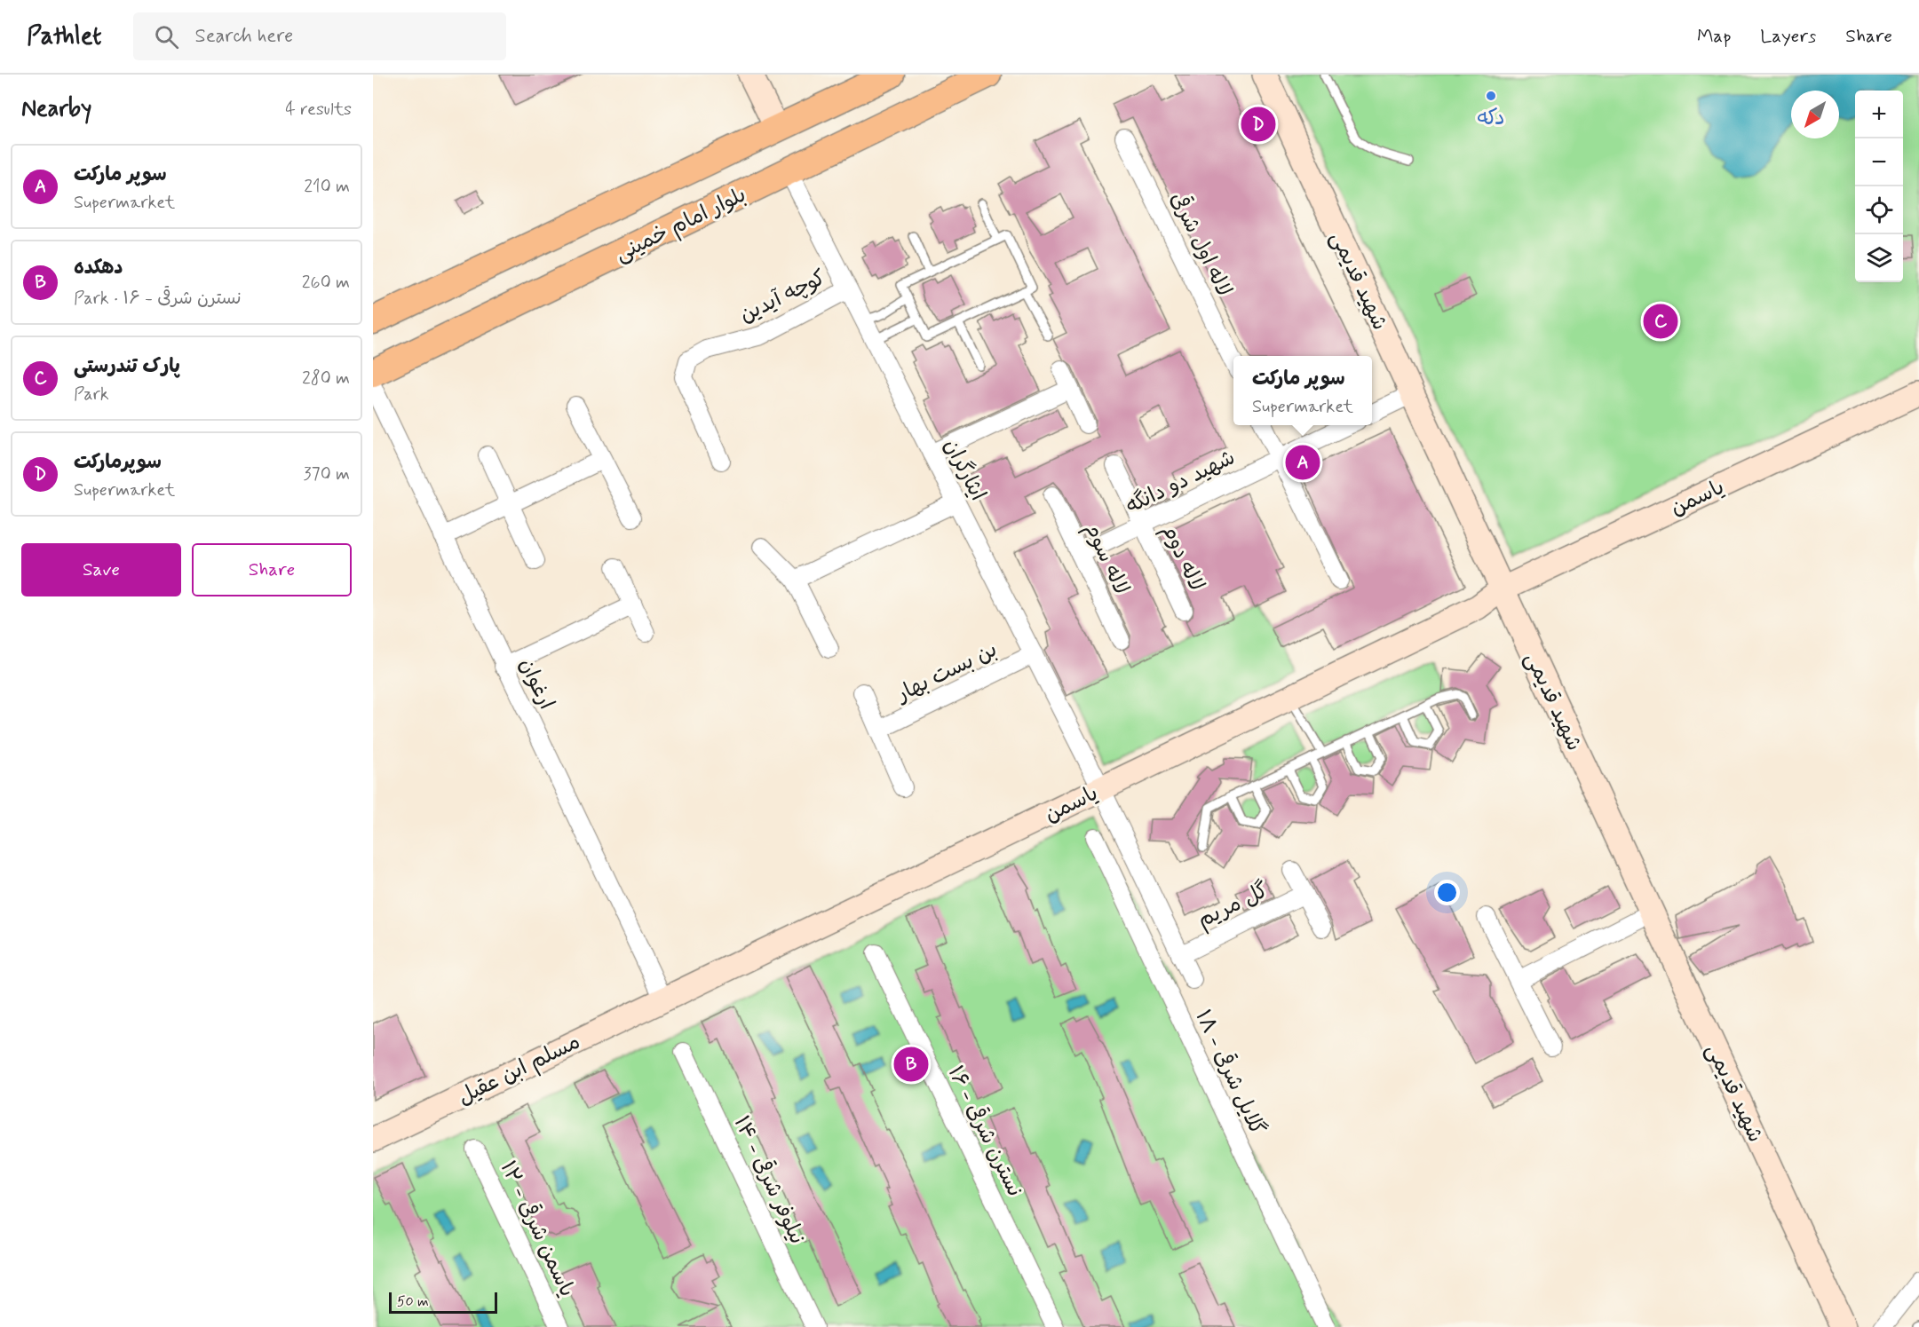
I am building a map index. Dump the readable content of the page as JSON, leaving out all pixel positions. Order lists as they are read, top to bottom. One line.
{"streets":{"main road":["بلوار امام خمینی"],"street":["لاله اول شرقی","شهید قدیمی","کوچه آیدین","ایثارگران","شهید دو دانگه","یاسمن","لاله دوم","لاله سوم","بن بست بهار","ارغوان","گل مریم","مسلم ابن عقیل","گلایل شرقی - ۱۸","نسترن شرقی - ۱۶","نیلوفر شرقی - ۱۴","یاسمن شرقی - ۱۲"]},"crossings":[["بلوار امام خمینی","ایثارگران"],["شهید قدیمی","یاسمن"],["کوچه آیدین","ایثارگران"],["ایثارگران","یاسمن"],["ایثارگران","بن بست بهار"],["ایثارگران","گل مریم"],["شهید دو دانگه","لاله دوم"],["شهید دو دانگه","لاله سوم"],["یاسمن","ارغوان"],["یاسمن","مسلم ابن عقیل"],["ارغوان","مسلم ابن عقیل"]],"places":["دکه"],"scale_bar":"50 m","north":"bottom left","page":{"header":"Pathlet","search":"Search here","nav":["Map","Layers","Share"],"heading":["Nearby","4 results"],"map_buttons":["+","−"],"pins":["D","C","A","B"],"list":[{"mark":"A","name":"سوپر مارکت","note":"Supermarket","value":"210 m"},{"mark":"B","name":"دهکده","note":"Park · نسترن شرقی - ۱۶","value":"260 m"},{"mark":"C","name":"پارک تندرستی","note":"Park","value":"280 m"},{"mark":"D","name":"سوپرمارکت","note":"Supermarket","value":"370 m"}],"popup":["سوپر مارکت","Supermarket"],"buttons":["Save","Share"],"scale":"50 m"}}
